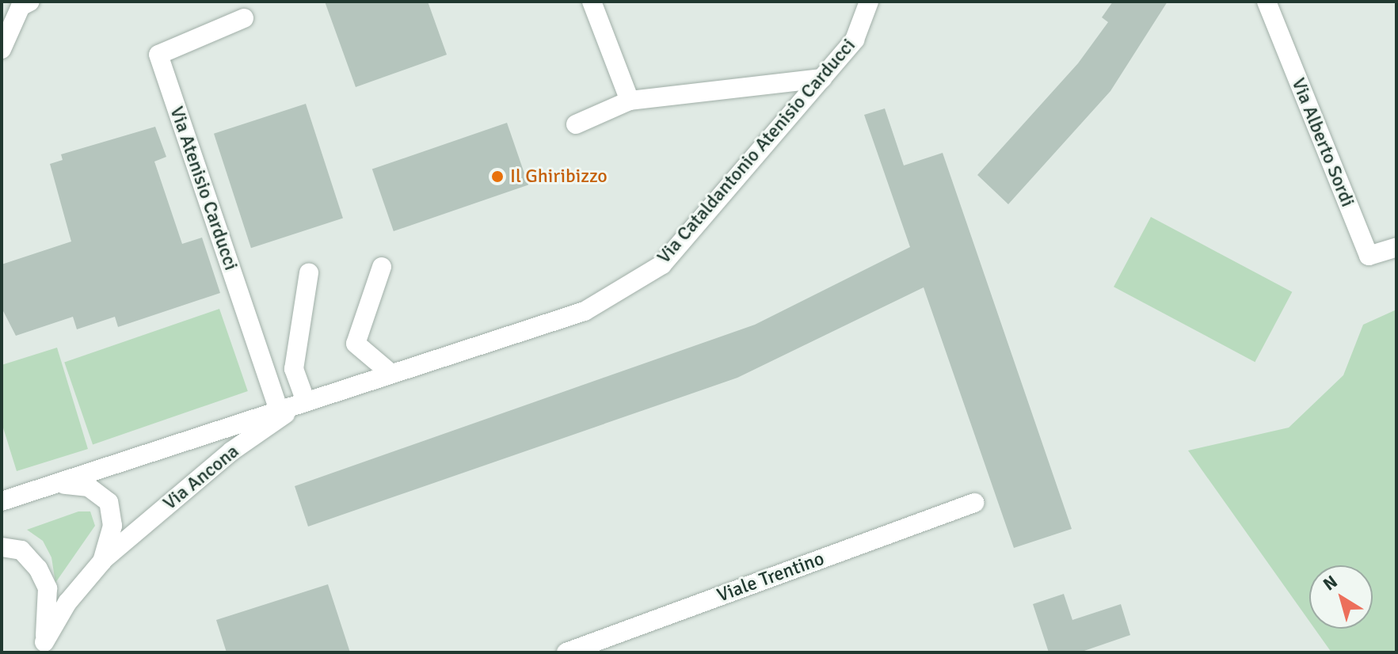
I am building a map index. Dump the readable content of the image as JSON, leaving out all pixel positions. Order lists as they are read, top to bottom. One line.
{"streets":{"street":["Via Alberto Sordi","Via Cataldantonio Atenisio Carducci","Via Atenisio Carducci","Via Ancona","Viale Trentino"]},"crossings":[["Via Cataldantonio Atenisio Carducci","Via Ancona"]],"places":["Il Ghiribizzo"],"north":"top left"}
